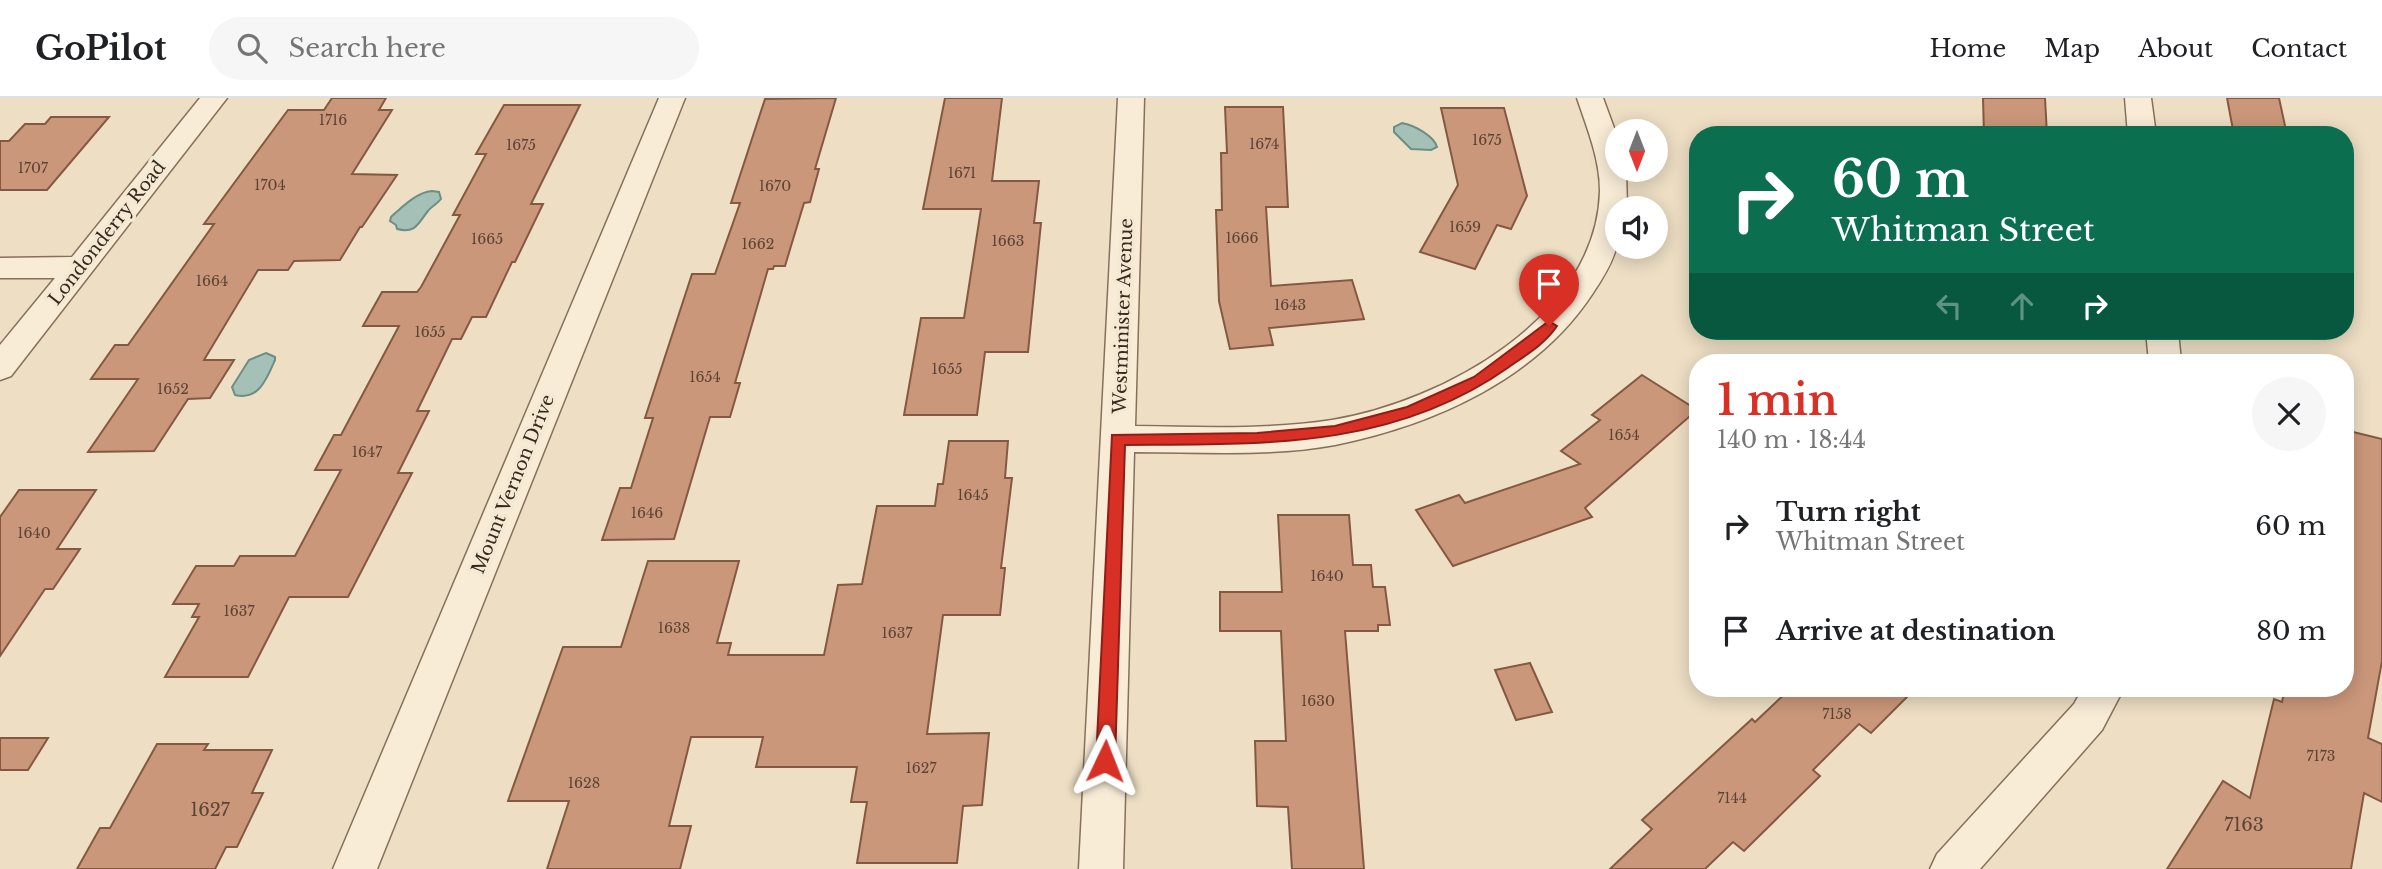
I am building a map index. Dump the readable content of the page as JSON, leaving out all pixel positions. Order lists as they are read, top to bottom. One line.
{"streets":{"street":["Londonderry Road","Westminister Avenue","Mount Vernon Drive"]},"house_numbers":["1716","1675","1674","1675","1707","1671","1704","1670","1659","1666","1665","1663","1662","1664","1643","1655","1655","1654","1652","1654","1647","1645","1646","1640","1640","1637","1638","1637","1630","7158","7173","1627","1628","7144","1627","7163"],"north":"bottom","page":{"header":"GoPilot","search":"Search here","nav":["Home","Map","About","Contact"],"turn":["60 m","Whitman Street"],"heading":["1 min","140 m · 18:44"],"list":[{"name":"Turn right","note":"Whitman Street","value":"60 m"},{"name":"Arrive at destination","value":"80 m"}]}}
